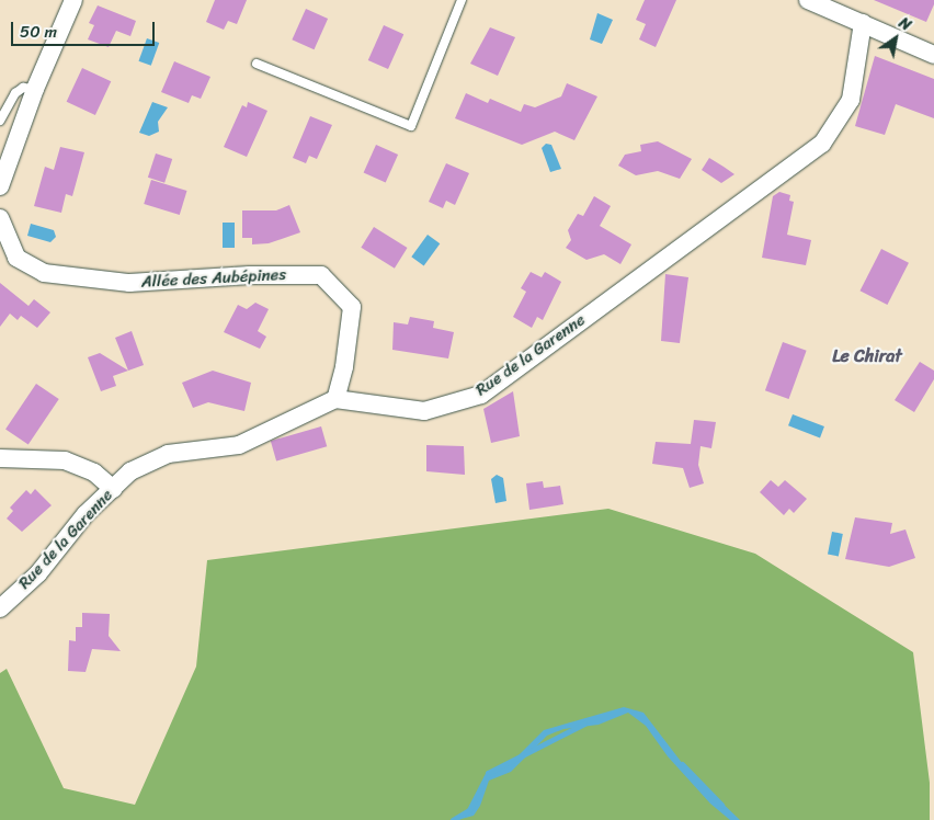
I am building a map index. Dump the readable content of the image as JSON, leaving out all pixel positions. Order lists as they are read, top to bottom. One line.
{"streets":{"street":["Allée des Aubépines","Rue de la Garenne"]},"crossings":[["Allée des Aubépines","Rue de la Garenne"]],"districts":["Le Chirat"],"scale_bar":"50 m","north":"top right"}
